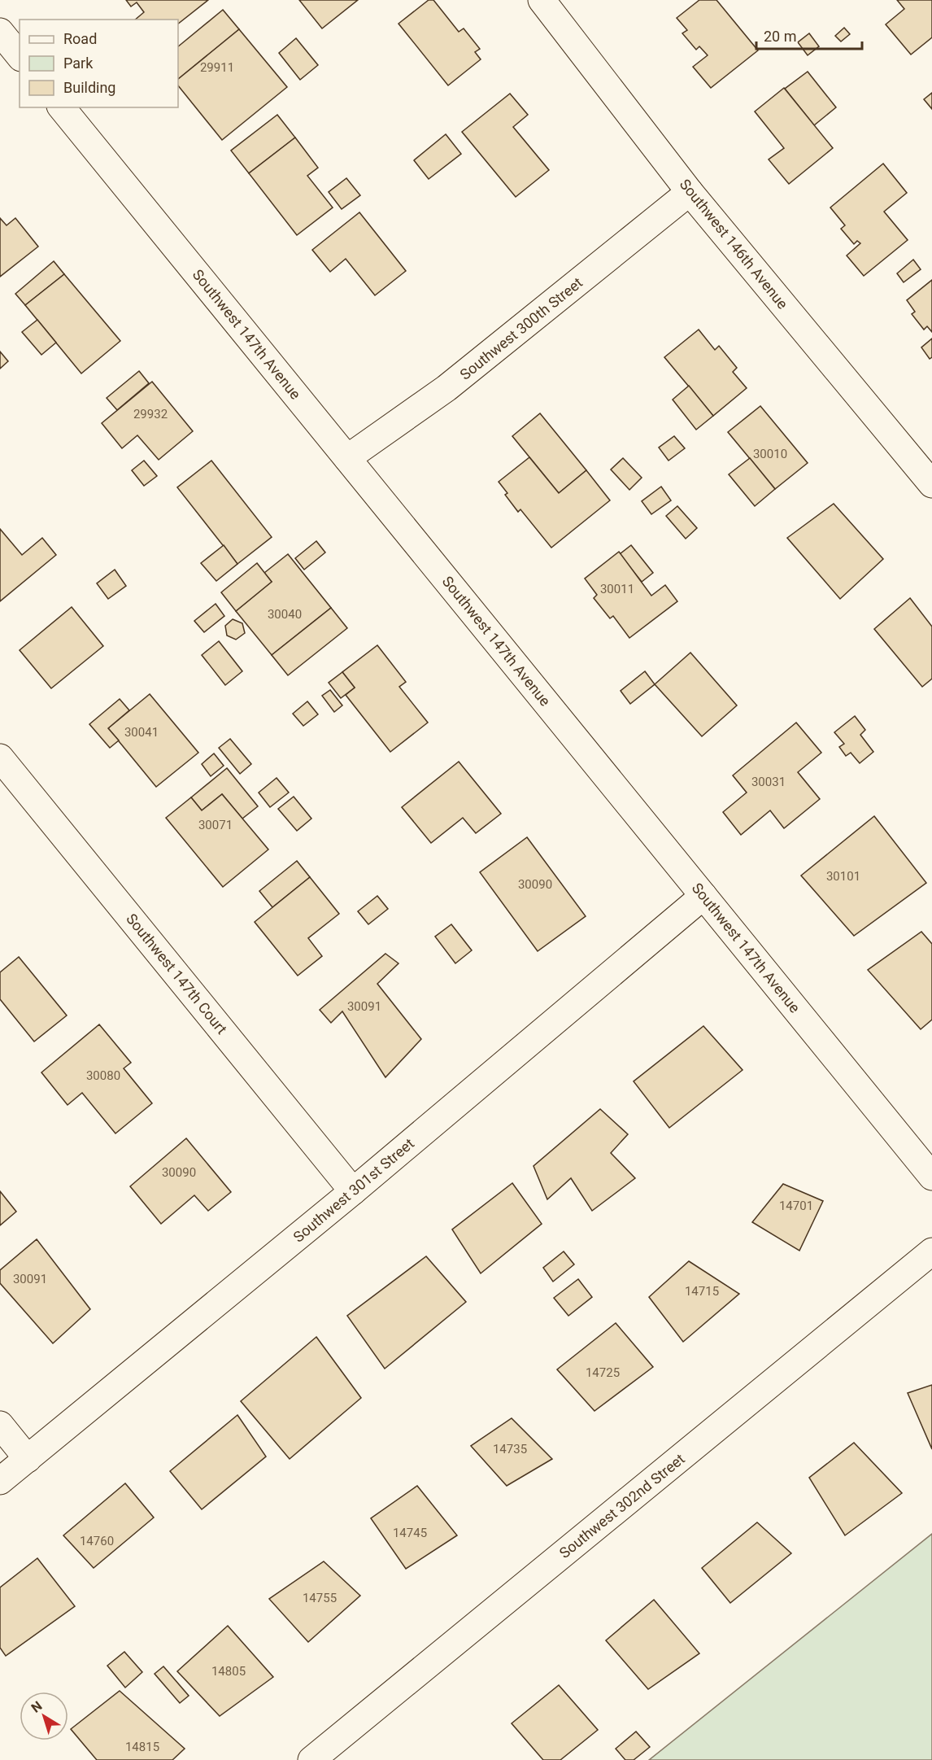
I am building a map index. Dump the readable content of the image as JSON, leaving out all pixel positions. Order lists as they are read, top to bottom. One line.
{"streets":{"street":["Southwest 146th Avenue","Southwest 300th Street","Southwest 147th Avenue","Southwest 147th Court","Southwest 301st Street","Southwest 302nd Street"]},"crossings":[["Southwest 146th Avenue","Southwest 300th Street"],["Southwest 300th Street","Southwest 147th Avenue"],["Southwest 147th Avenue","Southwest 301st Street"],["Southwest 147th Court","Southwest 301st Street"]],"house_numbers":["29911","29932","30010","30011","30040","30041","30031","30071","30101","30090","30091","30080","30090","14701","30091","14715","14725","14735","14745","14760","14755","14805","14815"],"legend":["Road","Park","Building"],"scale_bar":"20 m","north":"top left"}
